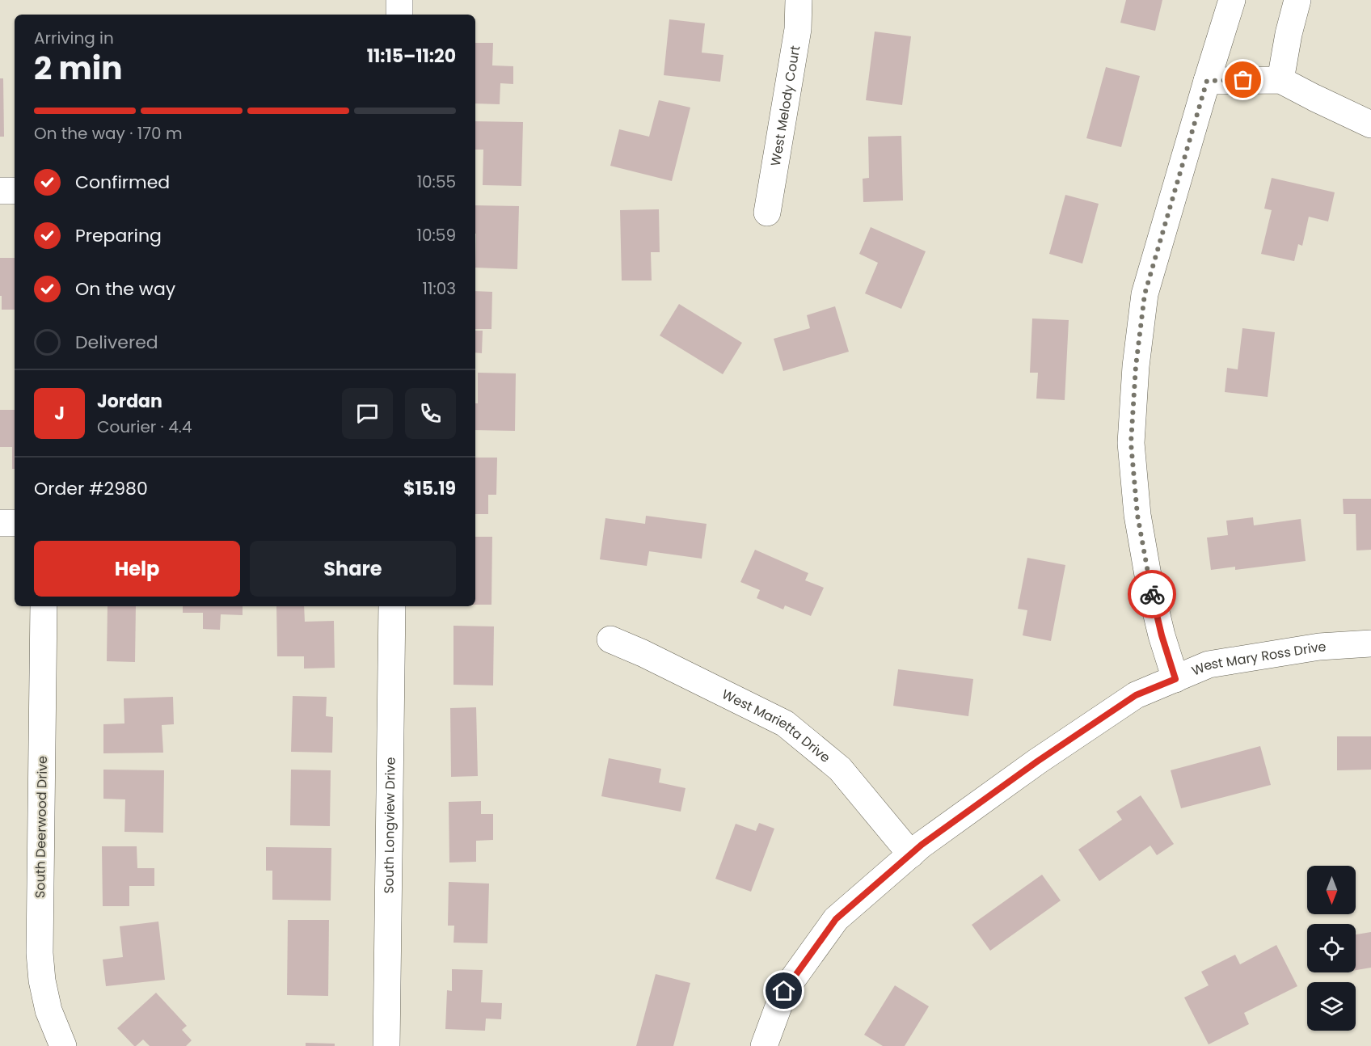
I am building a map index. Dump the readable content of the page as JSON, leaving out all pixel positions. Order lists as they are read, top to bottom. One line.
{"streets":{"street":["West Melody Court","West Mary Ross Drive","West Marietta Drive","South Longview Drive","South Deerwood Drive"]},"crossings":[["West Mary Ross Drive","West Marietta Drive"]],"north":"bottom","page":{"heading":["2 min","Arriving in","11:15–11:20"],"panel":["Jordan","Courier · 4.4","Order #2980","$15.19"],"bar":"On the way · 170 m","list":[["Confirmed","10:55"],["Preparing","10:59"],["On the way","11:03"],"Delivered"],"round":"J","buttons":["Help","Share"]}}
